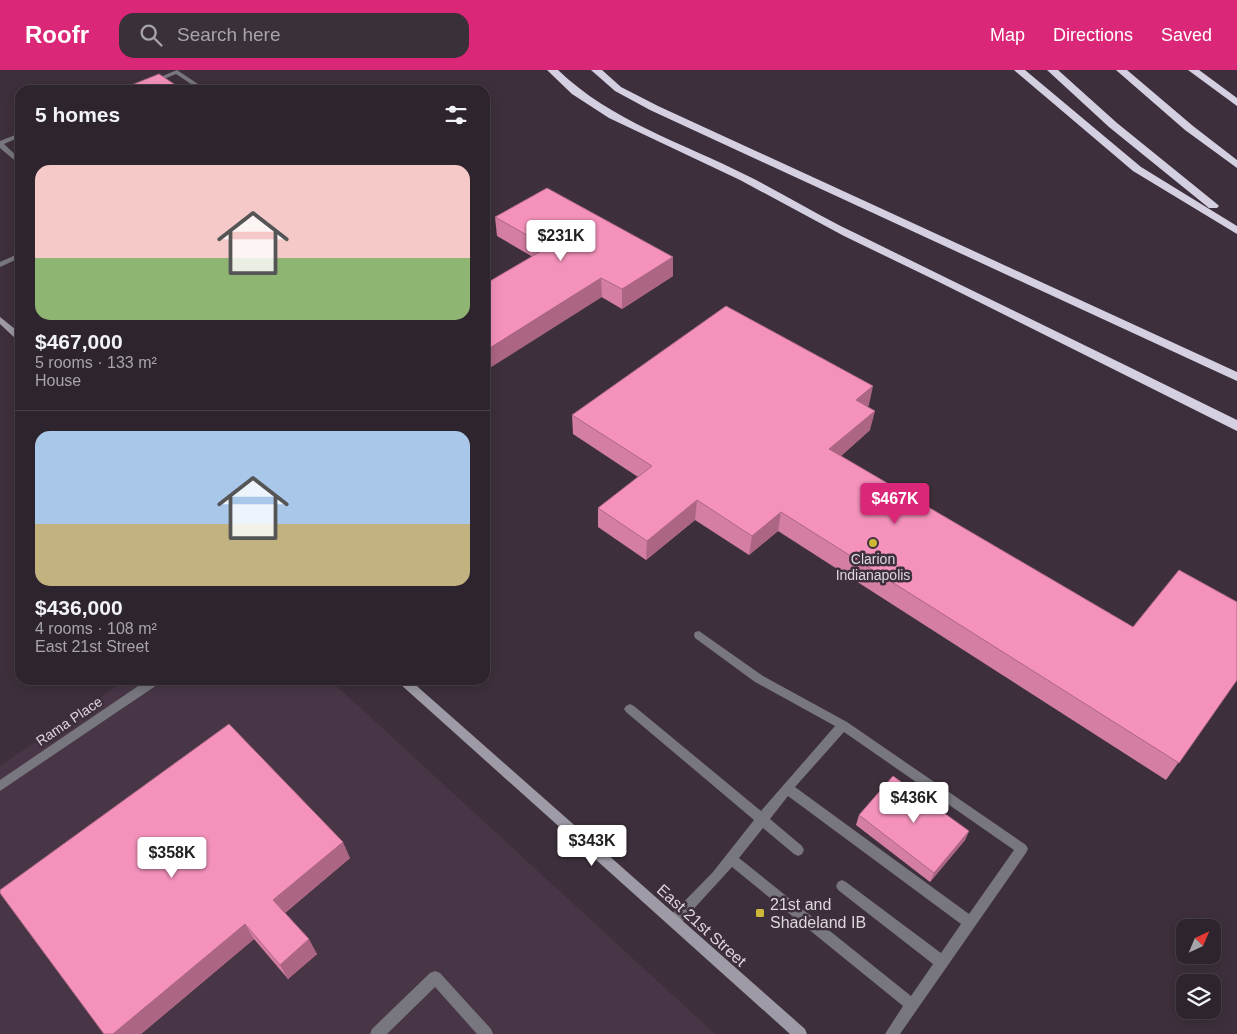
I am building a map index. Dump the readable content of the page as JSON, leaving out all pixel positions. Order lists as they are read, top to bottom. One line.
{"streets":{"main road":["East 21st Street"],"street":["Rama Place"]},"places":{"other":["Clarion Indianapolis"],"transit":["21st and Shadeland IB"]},"north":"top right","page":{"header":"Roofr","search":"Search here","nav":["Map","Directions","Saved"],"heading":"5 homes","list":[{"name":"$467,000","note":"5 rooms · 133 m² · House"},{"name":"$436,000","note":"4 rooms · 108 m² · East 21st Street"}],"price":["$231K","$467K","$436K","$343K","$358K"]}}
